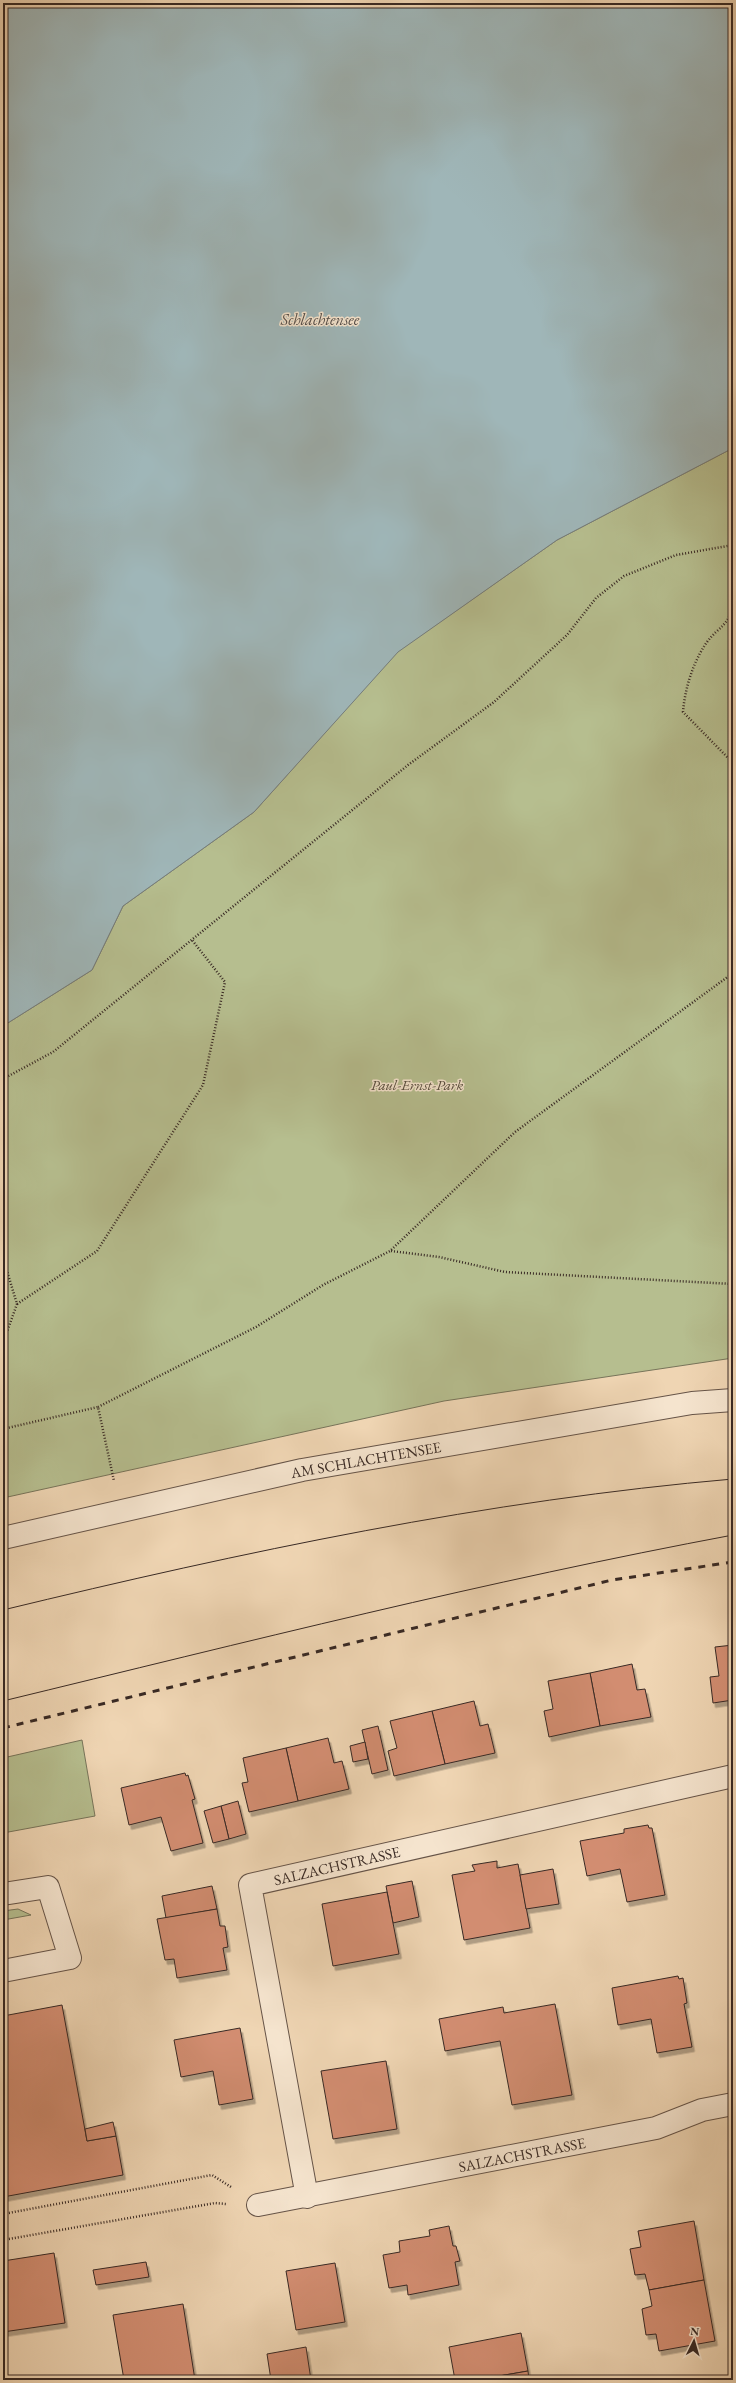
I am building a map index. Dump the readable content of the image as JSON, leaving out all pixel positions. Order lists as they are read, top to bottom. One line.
{"streets":{"street":["AM SCHLACHTENSEE","SALZACHSTRASSE"]},"water":["Schlachtensee"],"parks":["Paul-Ernst-Park"],"north":"top"}
